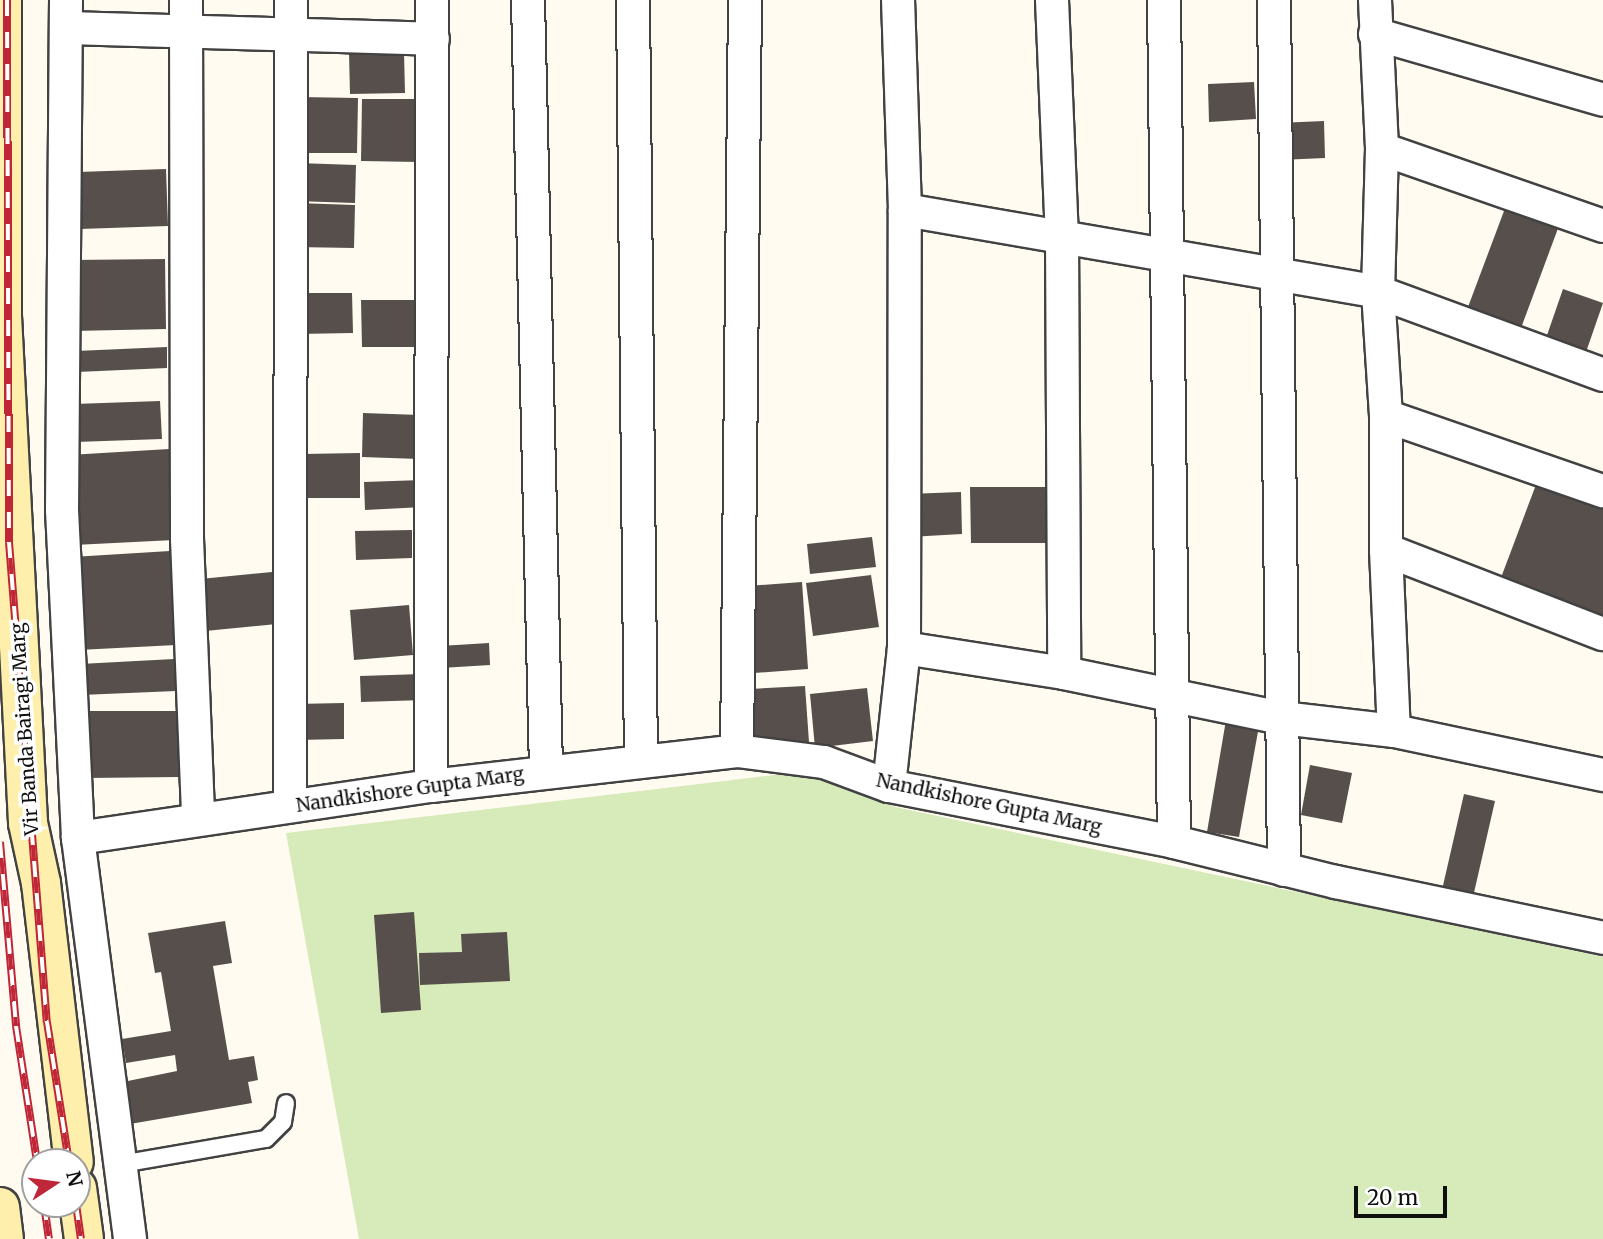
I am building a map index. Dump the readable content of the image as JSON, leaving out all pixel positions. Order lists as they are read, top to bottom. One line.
{"streets":{"main road":["Vir Banda Bairagi Marg"],"street":["Nandkishore Gupta Marg"]},"scale_bar":"20 m","north":"right"}
